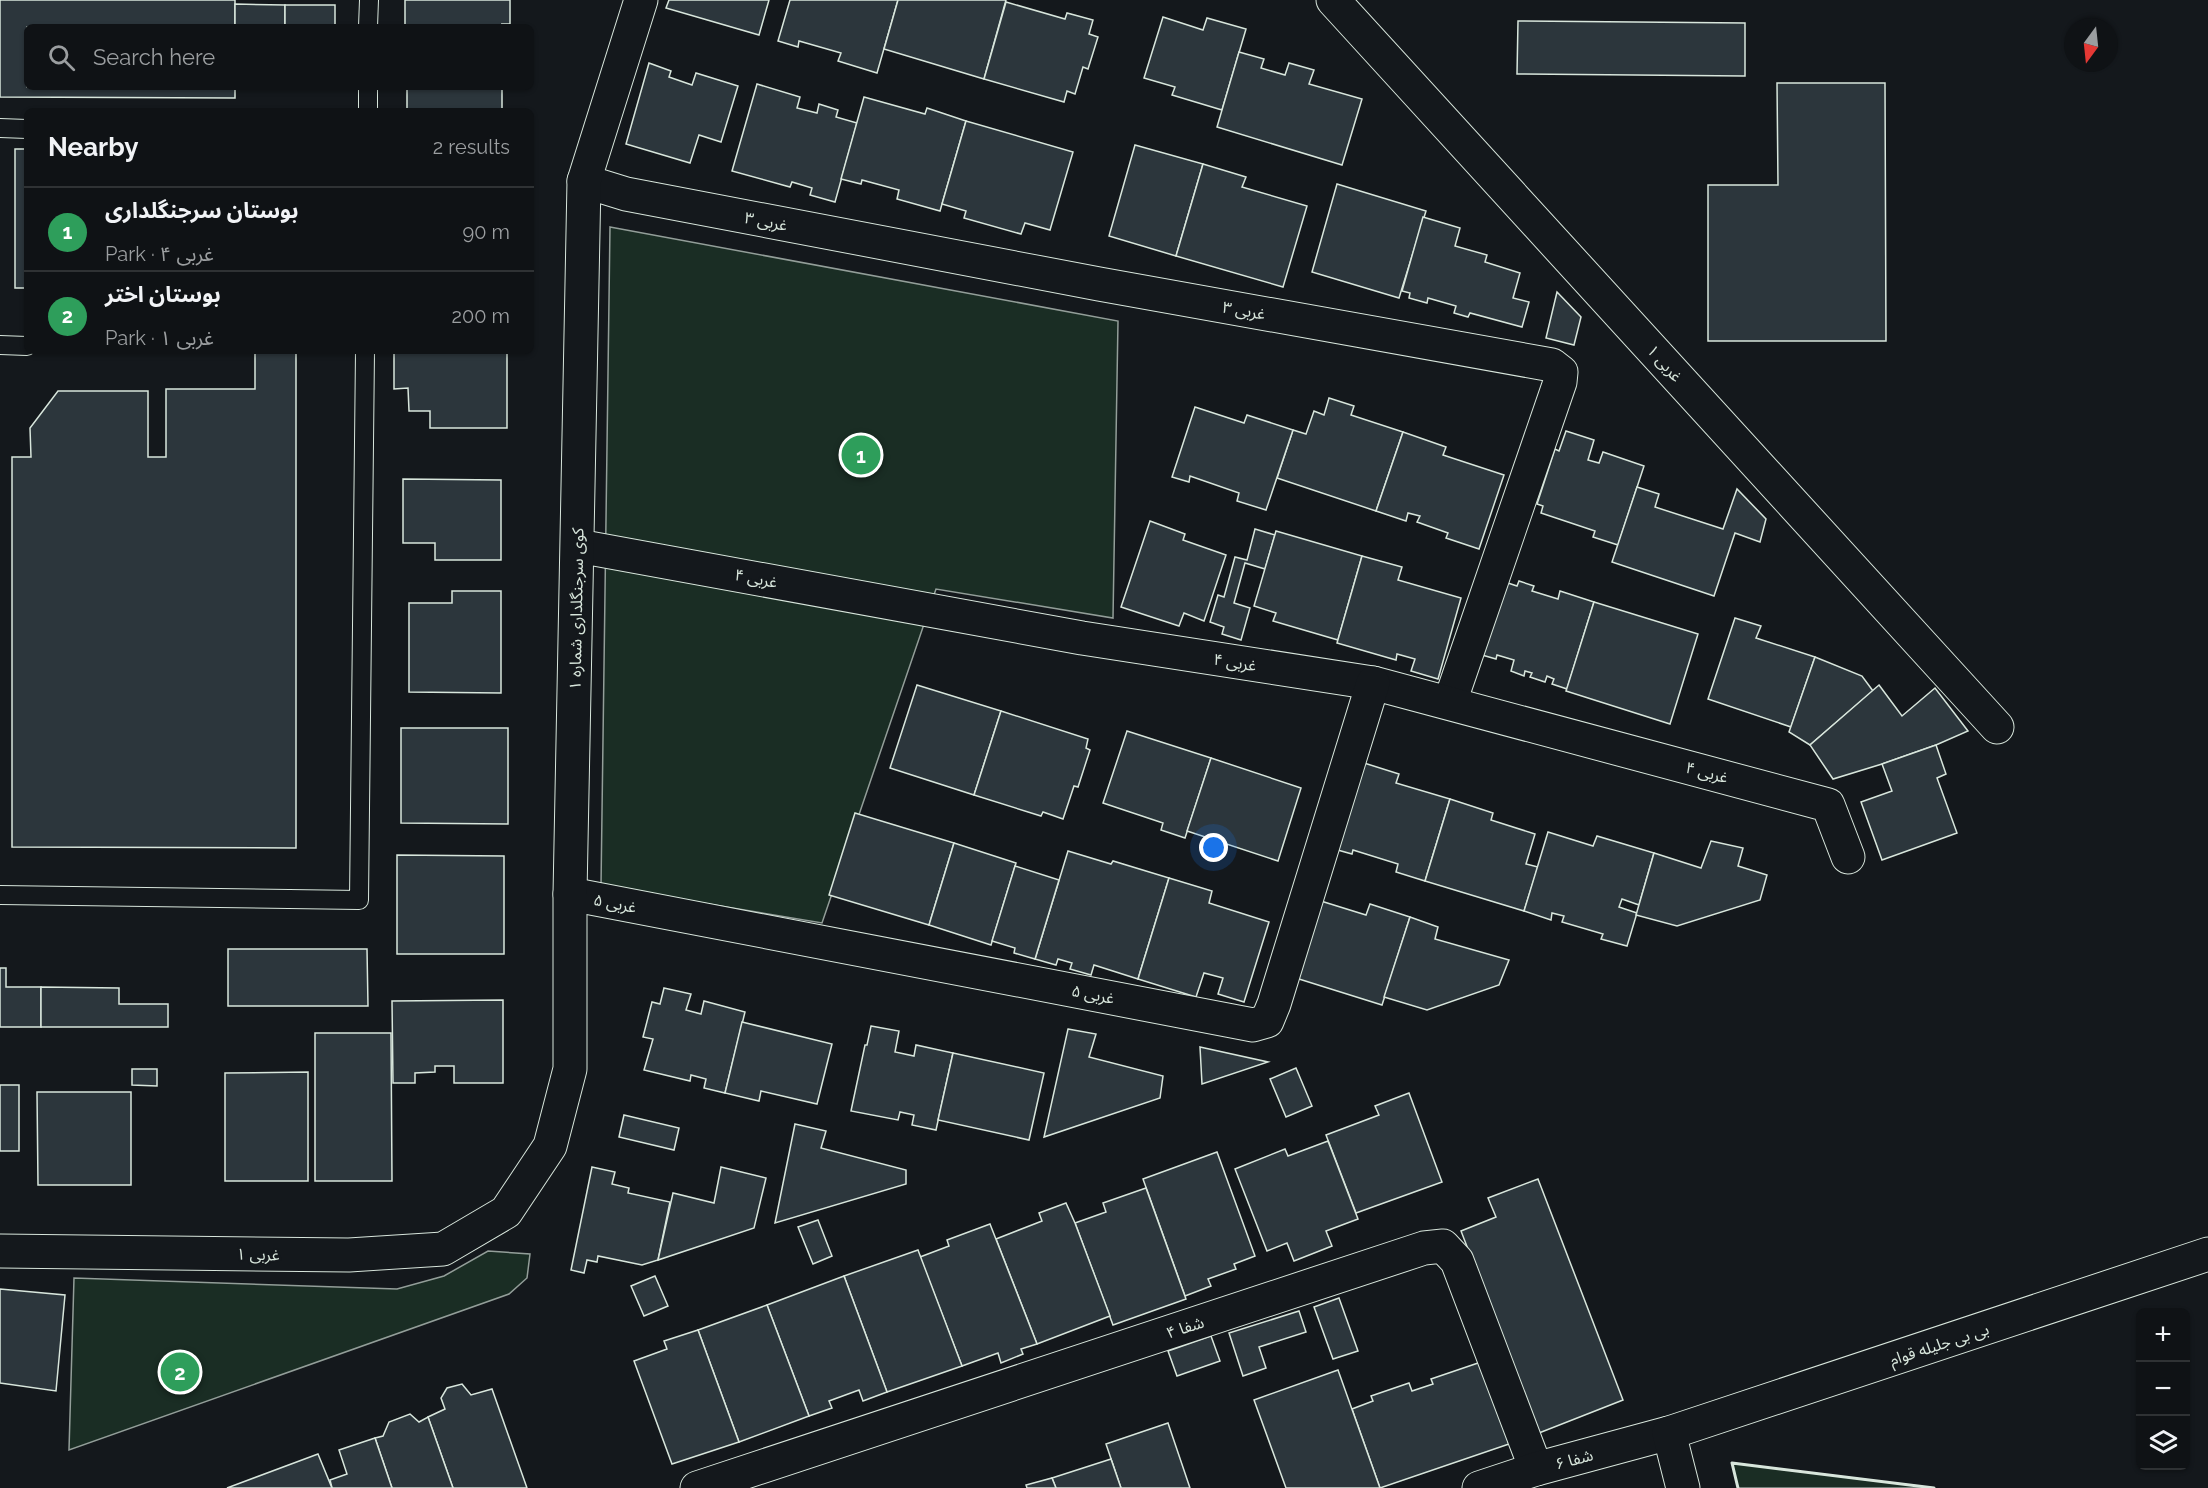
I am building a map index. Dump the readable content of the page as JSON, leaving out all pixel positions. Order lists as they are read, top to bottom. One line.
{"streets":{"street":["غربی ۳","غربی ۱","غربی ۴","کوی سرجنگلداری شماره ۱","غربی ۵","شفا ۴","بی بی جلیله قوام","شفا ۶"]},"crossings":[["غربی ۳","غربی ۴"],["غربی ۳","کوی سرجنگلداری شماره ۱"],["غربی ۱","کوی سرجنگلداری شماره ۱"],["غربی ۴","کوی سرجنگلداری شماره ۱"],["غربی ۴","غربی ۵"],["کوی سرجنگلداری شماره ۱","غربی ۵"],["شفا ۴","شفا ۶"],["بی بی جلیله قوام","شفا ۶"]],"north":"bottom","page":{"search":"Search here","heading":["Nearby","2 results"],"list":[{"mark":"1","name":"بوستان سرجنگلداری","note":"Park · غربی ۴","value":"90 m"},{"mark":"2","name":"بوستان اختر","note":"Park · غربی ۱","value":"200 m"}],"pins":["1","2"],"map_buttons":["+","−"]}}
